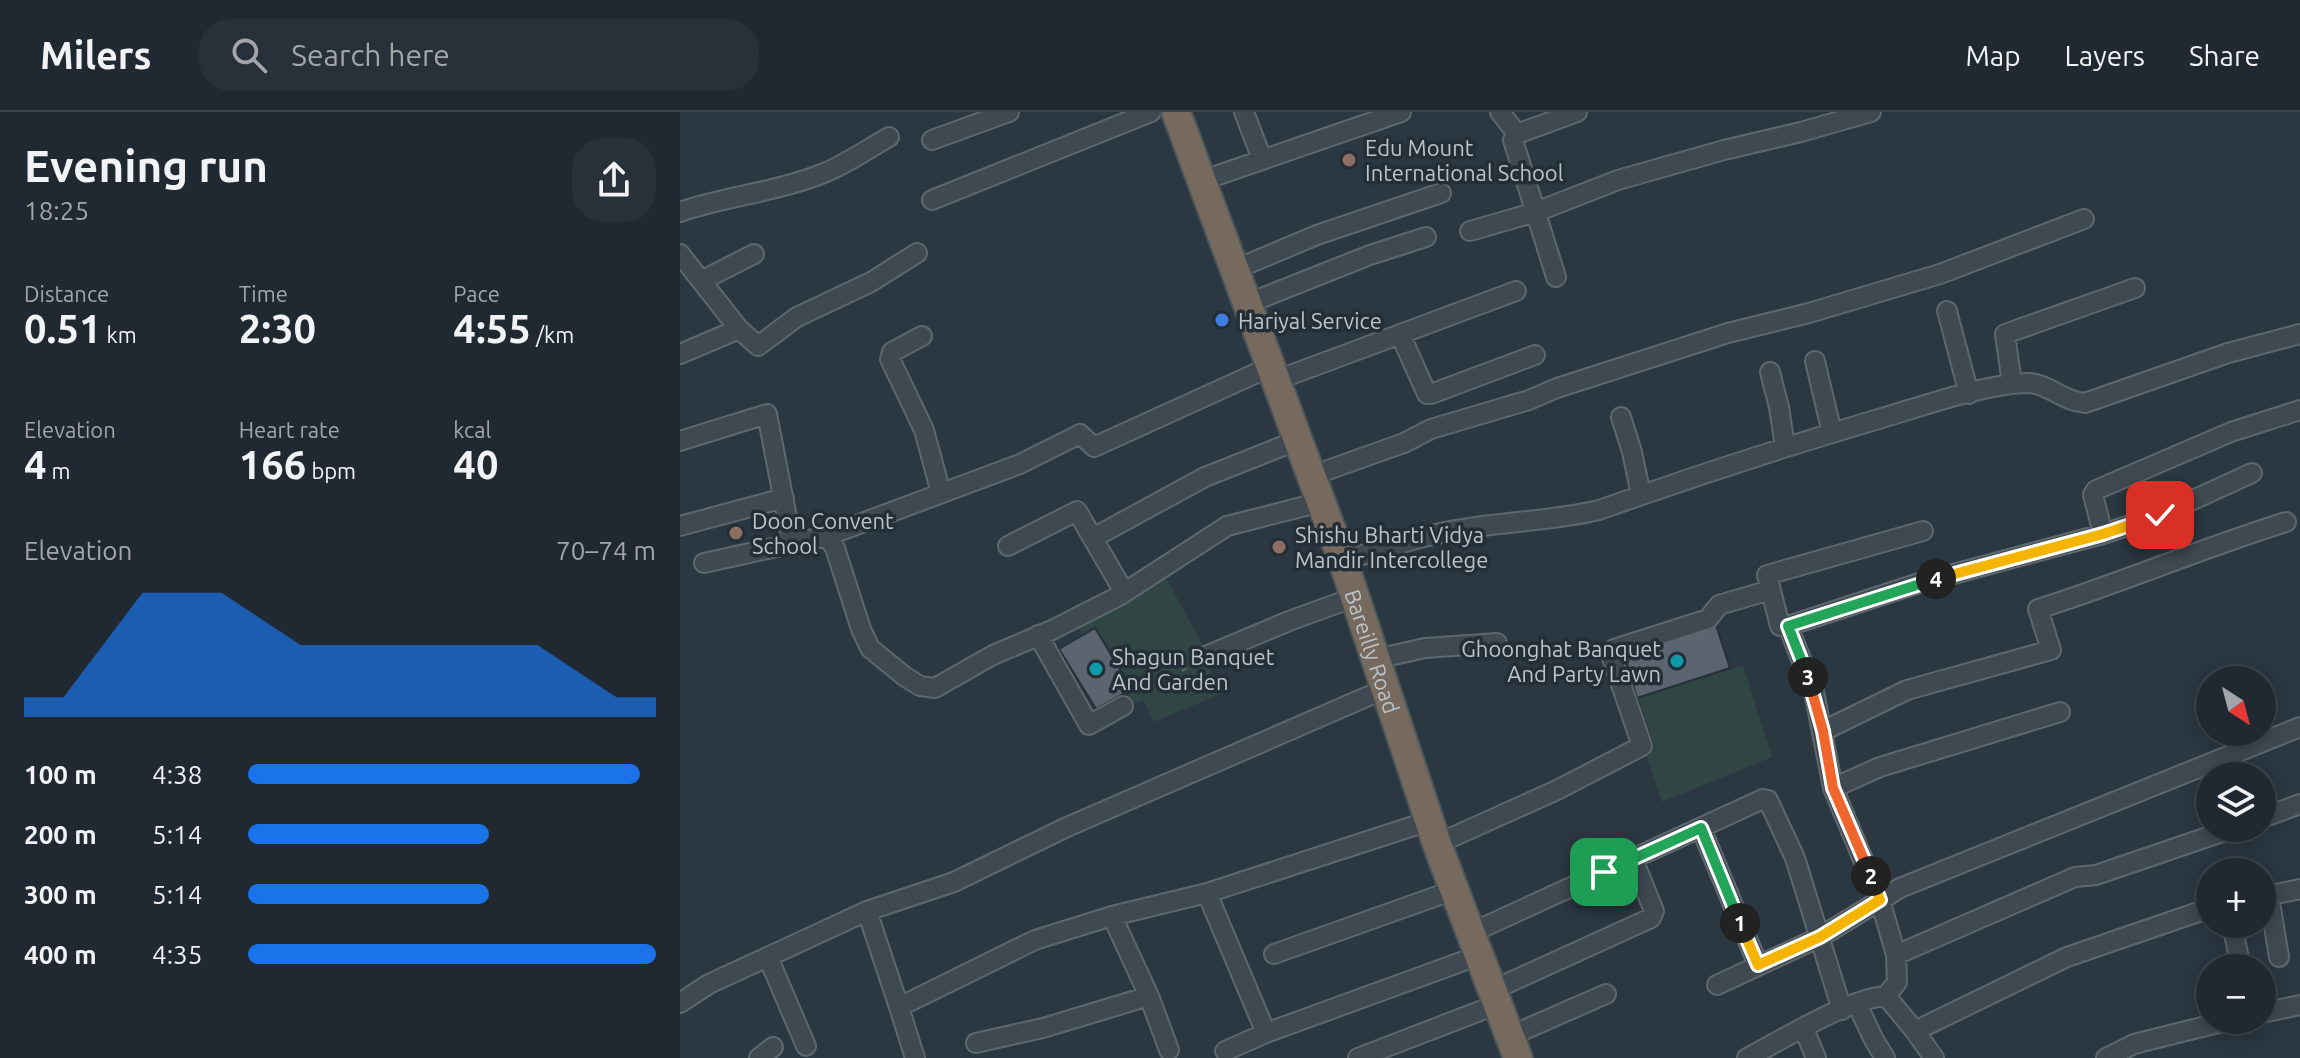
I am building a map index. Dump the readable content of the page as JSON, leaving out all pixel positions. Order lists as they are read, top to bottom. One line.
{"streets":{"highway":["Bareilly Road"]},"places":["Edu Mount International School","Hariyal Service","Doon Convent School","Shishu Bharti Vidya Mandir Intercollege","Ghoonghat Banquet And Party Lawn","Shagun Banquet And Garden"],"north":"bottom right","page":{"header":"Milers","search":"Search here","nav":["Map","Layers","Share"],"heading":["Evening run","18:25"],"stats":[["Distance","0.51 km"],["Time","2:30"],["Pace","4:55 /km"],["Elevation","4 m"],["Heart rate","166 bpm"],["kcal","40"]],"chart":["Elevation","70–74 m"],"pins":["4","3","2","1"],"map_buttons":["+","−"],"list":[{"name":"100 m","note":"4:38"},{"name":"200 m","note":"5:14"},{"name":"300 m","note":"5:14"},{"name":"400 m","note":"4:35"}]}}
